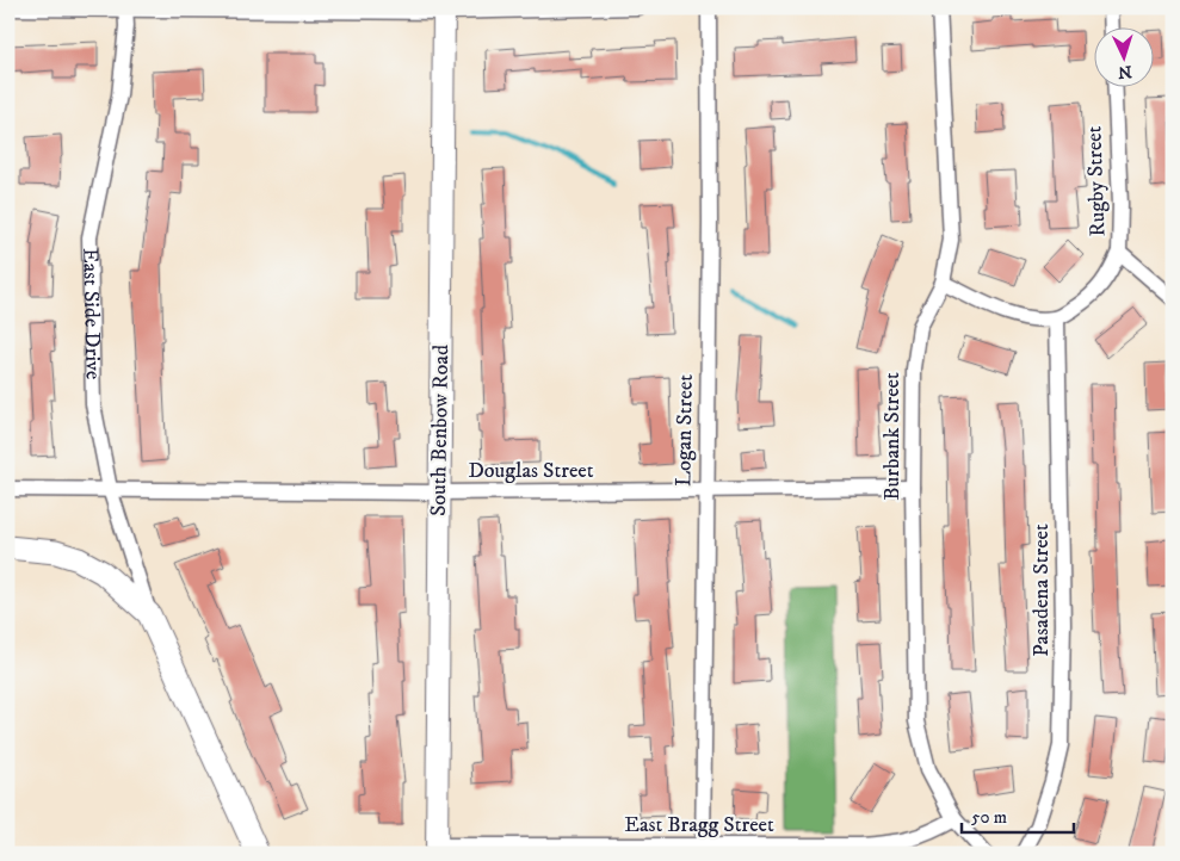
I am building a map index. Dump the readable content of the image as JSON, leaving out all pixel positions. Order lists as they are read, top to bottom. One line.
{"streets":{"main road":["East Side Drive","South Benbow Road"],"street":["Rugby Street","Logan Street","Burbank Street","Douglas Street","Pasadena Street","East Bragg Street"]},"crossings":[["East Side Drive","Douglas Street"],["South Benbow Road","Douglas Street"],["South Benbow Road","East Bragg Street"],["Logan Street","Douglas Street"],["Logan Street","East Bragg Street"],["Burbank Street","Douglas Street"],["Burbank Street","East Bragg Street"]],"scale_bar":"50 m","north":"bottom"}
